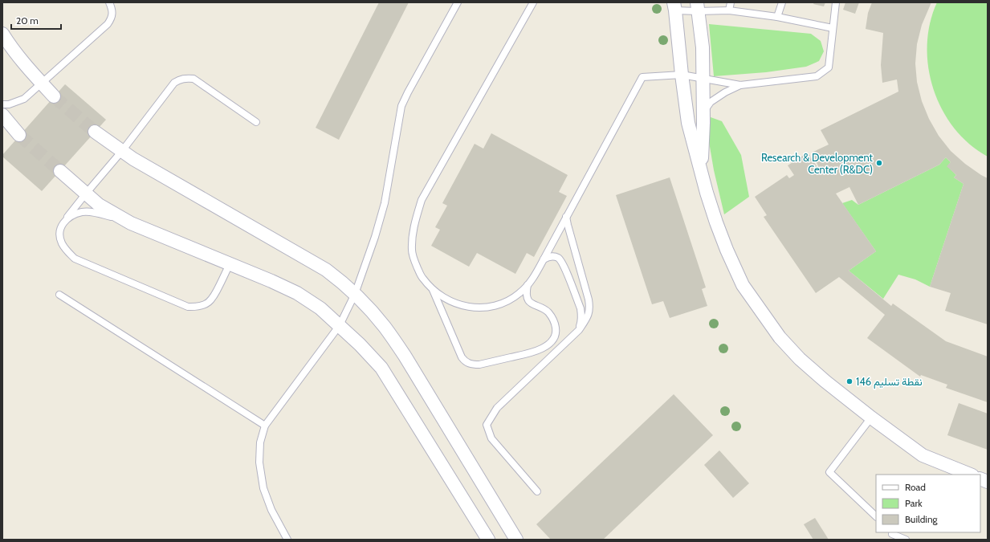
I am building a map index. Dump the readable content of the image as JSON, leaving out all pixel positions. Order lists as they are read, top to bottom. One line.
{"places":["Research & Development Center (R&DC)","نقطة تسليم 146"],"legend":["Road","Park","Building"],"scale_bar":"20 m"}
